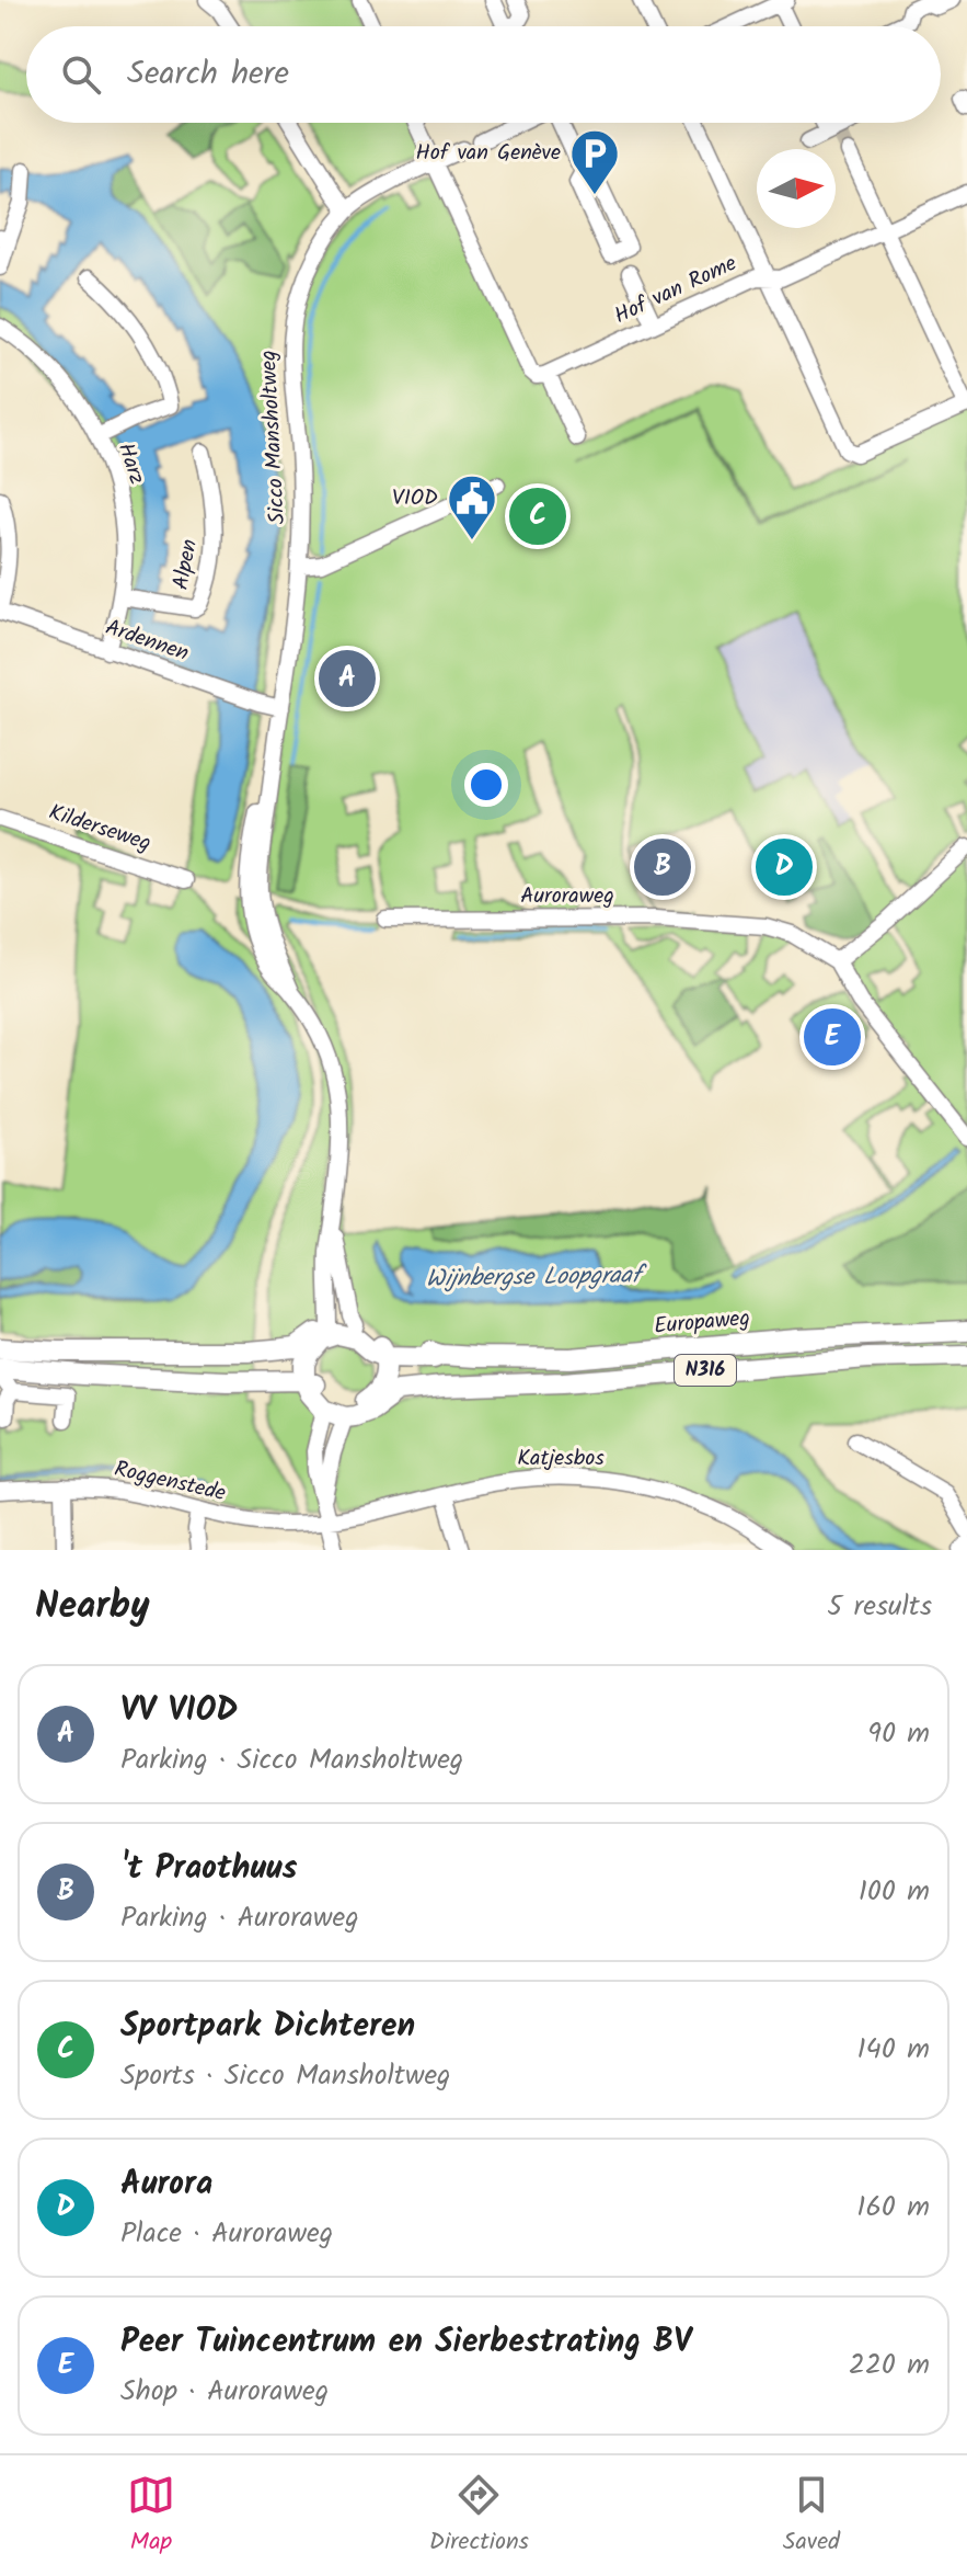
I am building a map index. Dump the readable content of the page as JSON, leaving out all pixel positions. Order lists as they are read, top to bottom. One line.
{"streets":{"main road":["Europaweg","N316"],"street":["Hof van Rome","Sicco Mansholtweg","Harz","Alpen","Ardennen","Kilderseweg","Auroraweg","Katjesbos","Roggenstede"]},"crossings":[["Sicco Mansholtweg","Ardennen"],["Sicco Mansholtweg","N316"],["Harz","Alpen"],["Harz","Ardennen"],["Europaweg","N316"],["Katjesbos","Roggenstede"]],"water":["Wijnbergse Loopgraaf"],"places":{"parking":["Hof van Genève"],"public building":["VIOD"]},"north":"right","page":{"search":"Search here","pins":["C","A","B","D","E"],"heading":["Nearby","5 results"],"list":[{"mark":"A","name":"VV VIOD","note":"Parking · Sicco Mansholtweg","value":"90 m"},{"mark":"B","name":"'t Praothuus","note":"Parking · Auroraweg","value":"100 m"},{"mark":"C","name":"Sportpark Dichteren","note":"Sports · Sicco Mansholtweg","value":"140 m"},{"mark":"D","name":"Aurora","note":"Place · Auroraweg","value":"160 m"},{"mark":"E","name":"Peer Tuincentrum en Sierbestrating BV","note":"Shop · Auroraweg","value":"220 m"}],"nav":["Map","Directions","Saved"]}}
